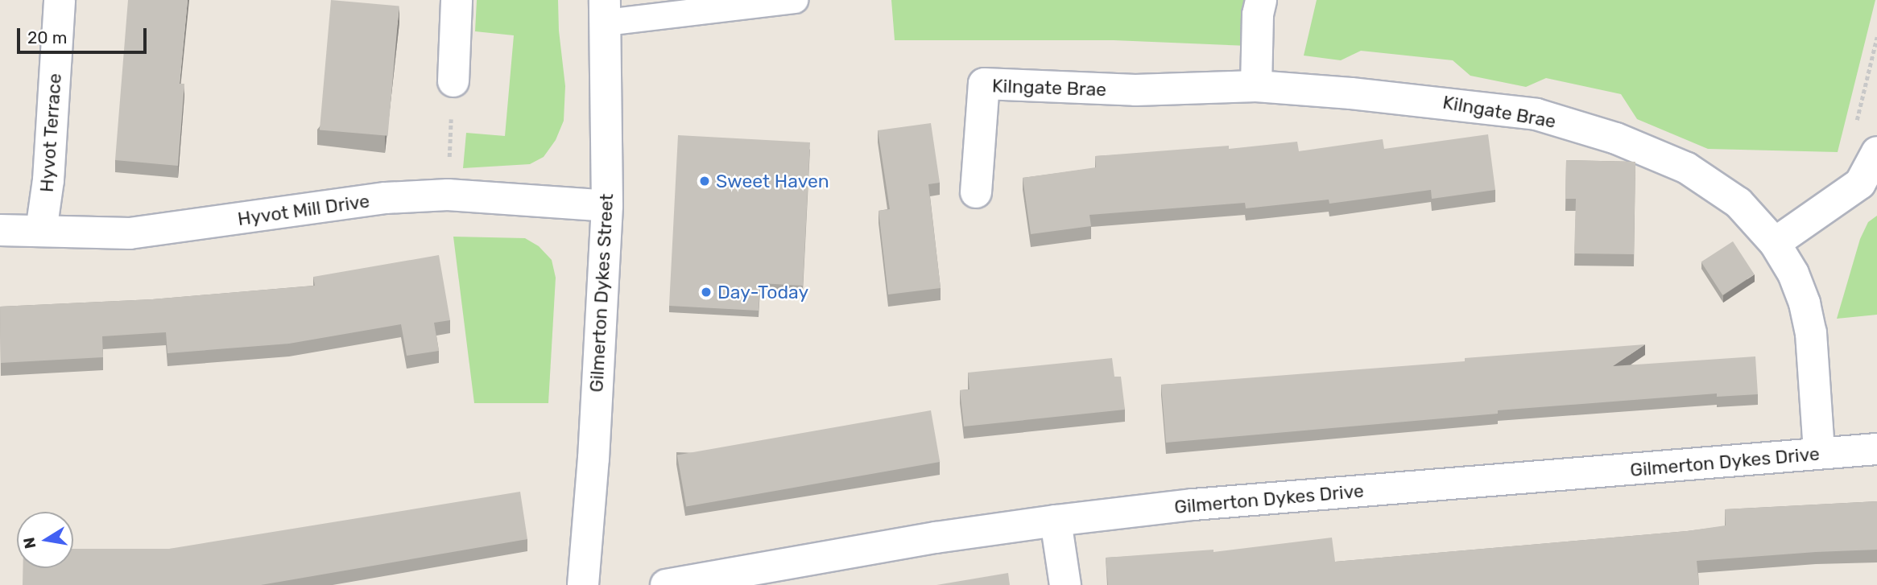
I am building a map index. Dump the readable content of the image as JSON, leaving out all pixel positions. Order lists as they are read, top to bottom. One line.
{"streets":{"street":["Kilngate Brae","Hyvot Terrace","Hyvot Mill Drive","Gilmerton Dykes Street","Gilmerton Dykes Drive"]},"crossings":[["Kilngate Brae","Gilmerton Dykes Drive"],["Hyvot Terrace","Hyvot Mill Drive"],["Hyvot Mill Drive","Gilmerton Dykes Street"]],"places":["Sweet Haven","Day-Today"],"scale_bar":"20 m","north":"left"}
